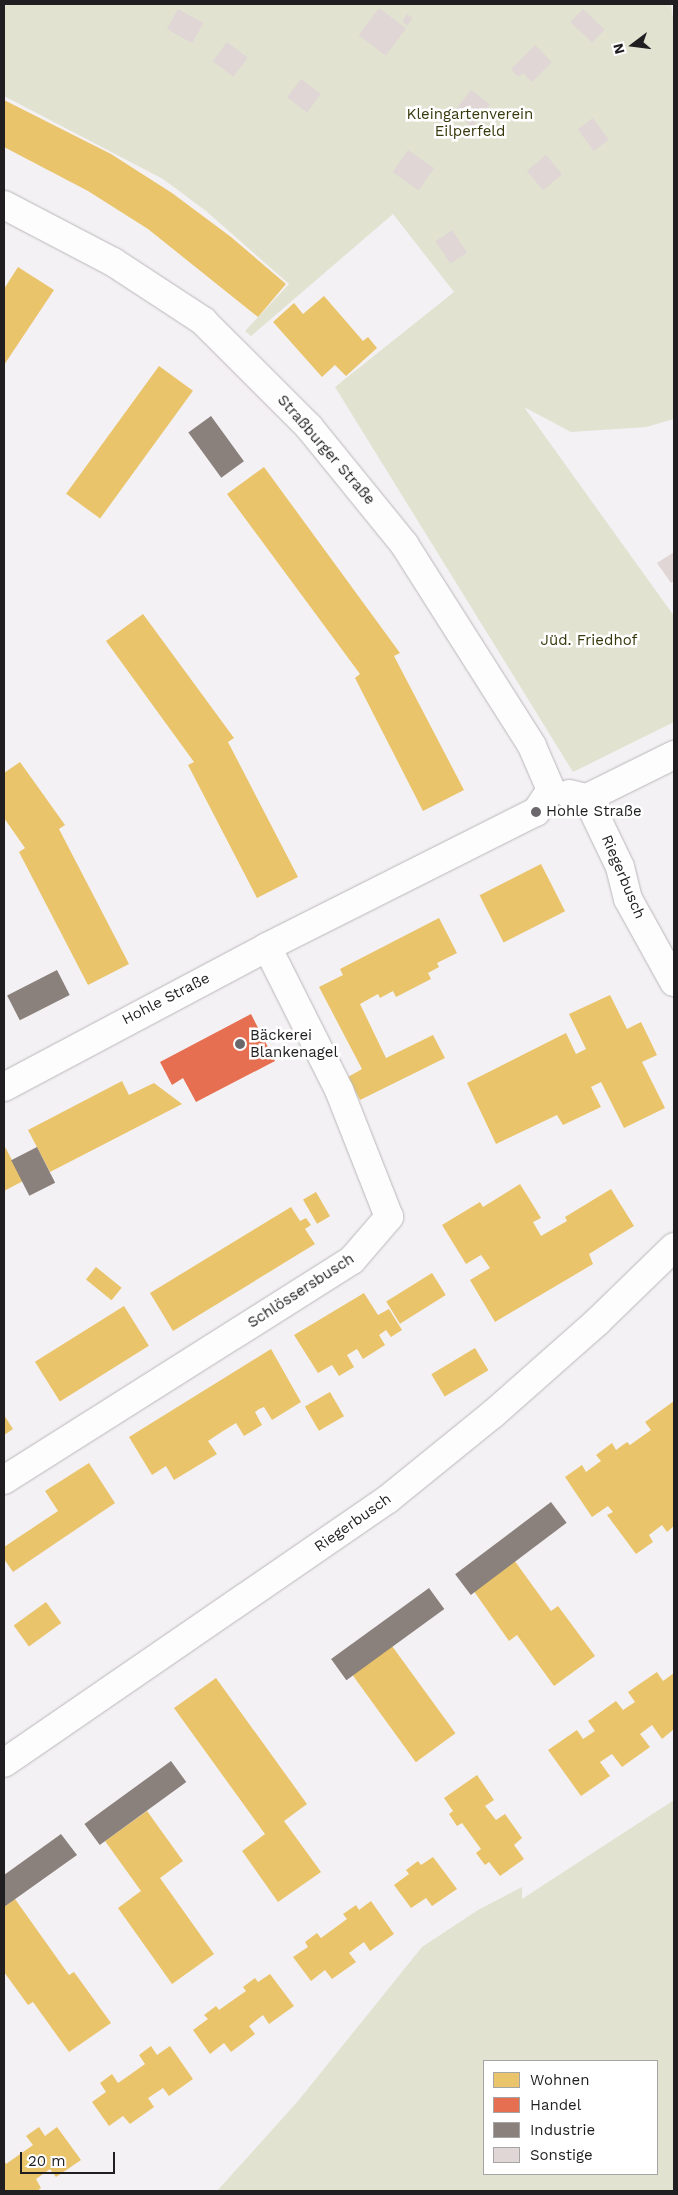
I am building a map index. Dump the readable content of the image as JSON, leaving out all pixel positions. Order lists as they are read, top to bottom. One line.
{"streets":{"street":["Straßburger Straße","Riegerbusch","Hohle Straße","Schlössersbusch"]},"crossings":[["Straßburger Straße","Hohle Straße"],["Hohle Straße","Schlössersbusch"]],"parks":["Kleingartenverein Eilperfeld","Jüd. Friedhof"],"places":["Hohle Straße","Bäckerei Blankenagel"],"legend":["Wohnen","Handel","Industrie","Sonstige"],"scale_bar":"20 m","north":"left"}
